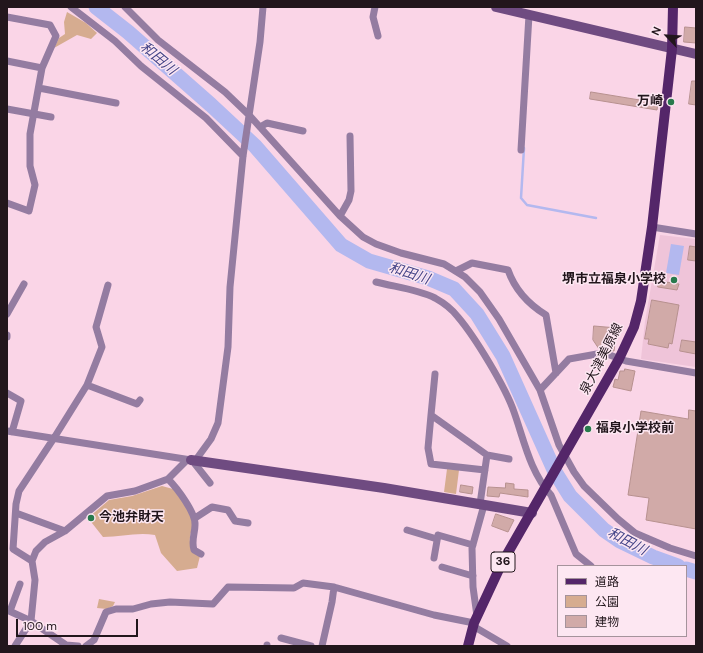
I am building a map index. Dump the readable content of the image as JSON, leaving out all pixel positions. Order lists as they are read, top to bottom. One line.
{"streets":{"main road":["泉大津美原線","36"]},"water":["和田川"],"places":["万崎","堺市立福泉小学校","福泉小学校前","今池弁財天"],"legend":["道路","公園","建物"],"scale_bar":"100 m","north":"top left"}
